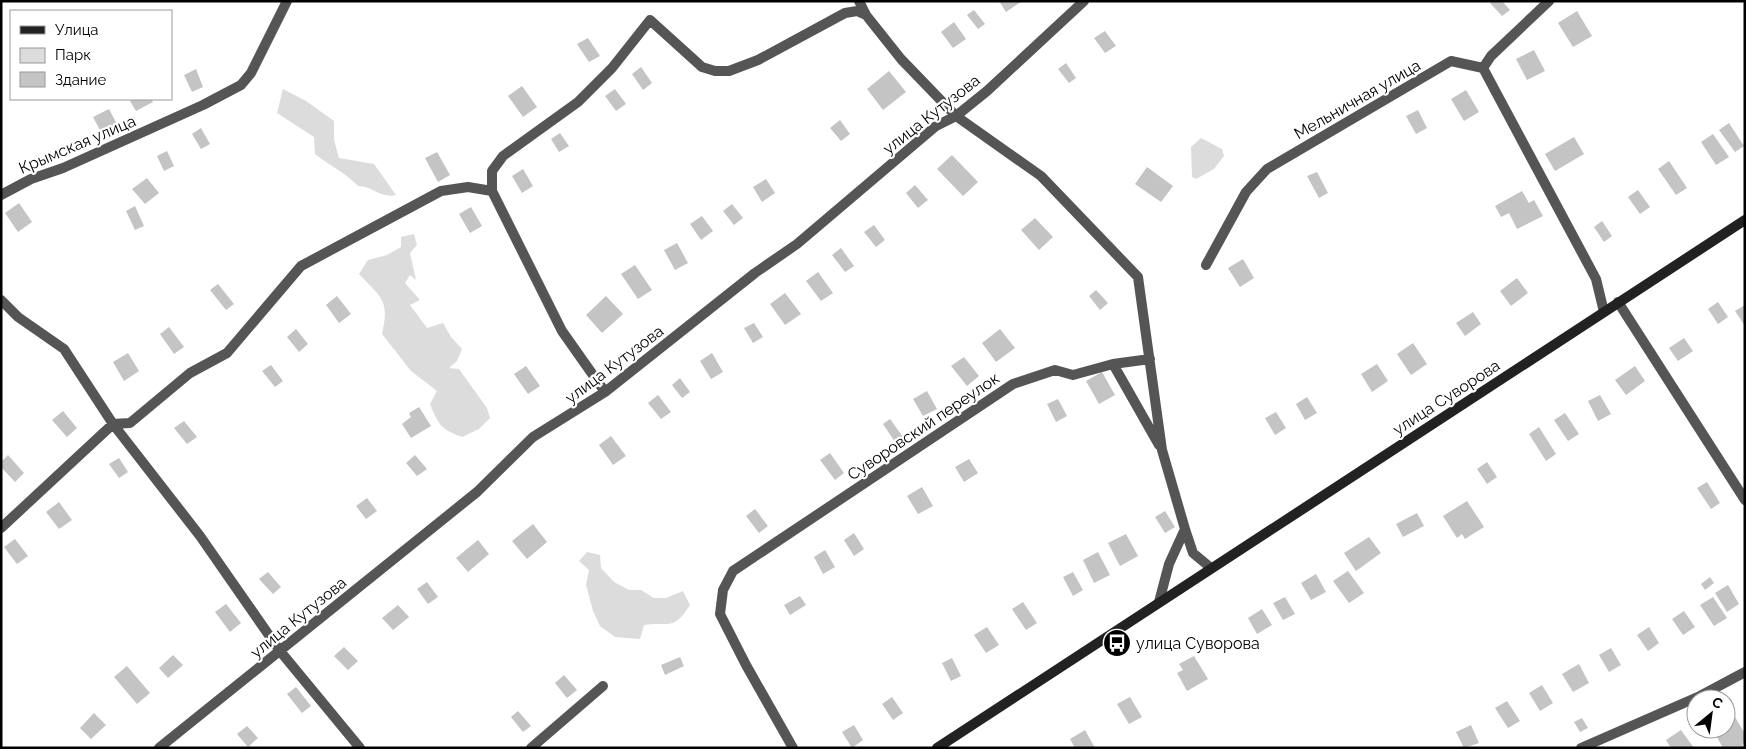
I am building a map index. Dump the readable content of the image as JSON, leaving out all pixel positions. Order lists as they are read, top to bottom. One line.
{"streets":{"street":["Мельничная улица","улица Кутузова","Крымская улица","улица Суворова","Суворовский переулок"]},"places":{"bus stop":["улица Суворова"]},"legend":["Улица","Парк","Здание"],"north":"top right"}
